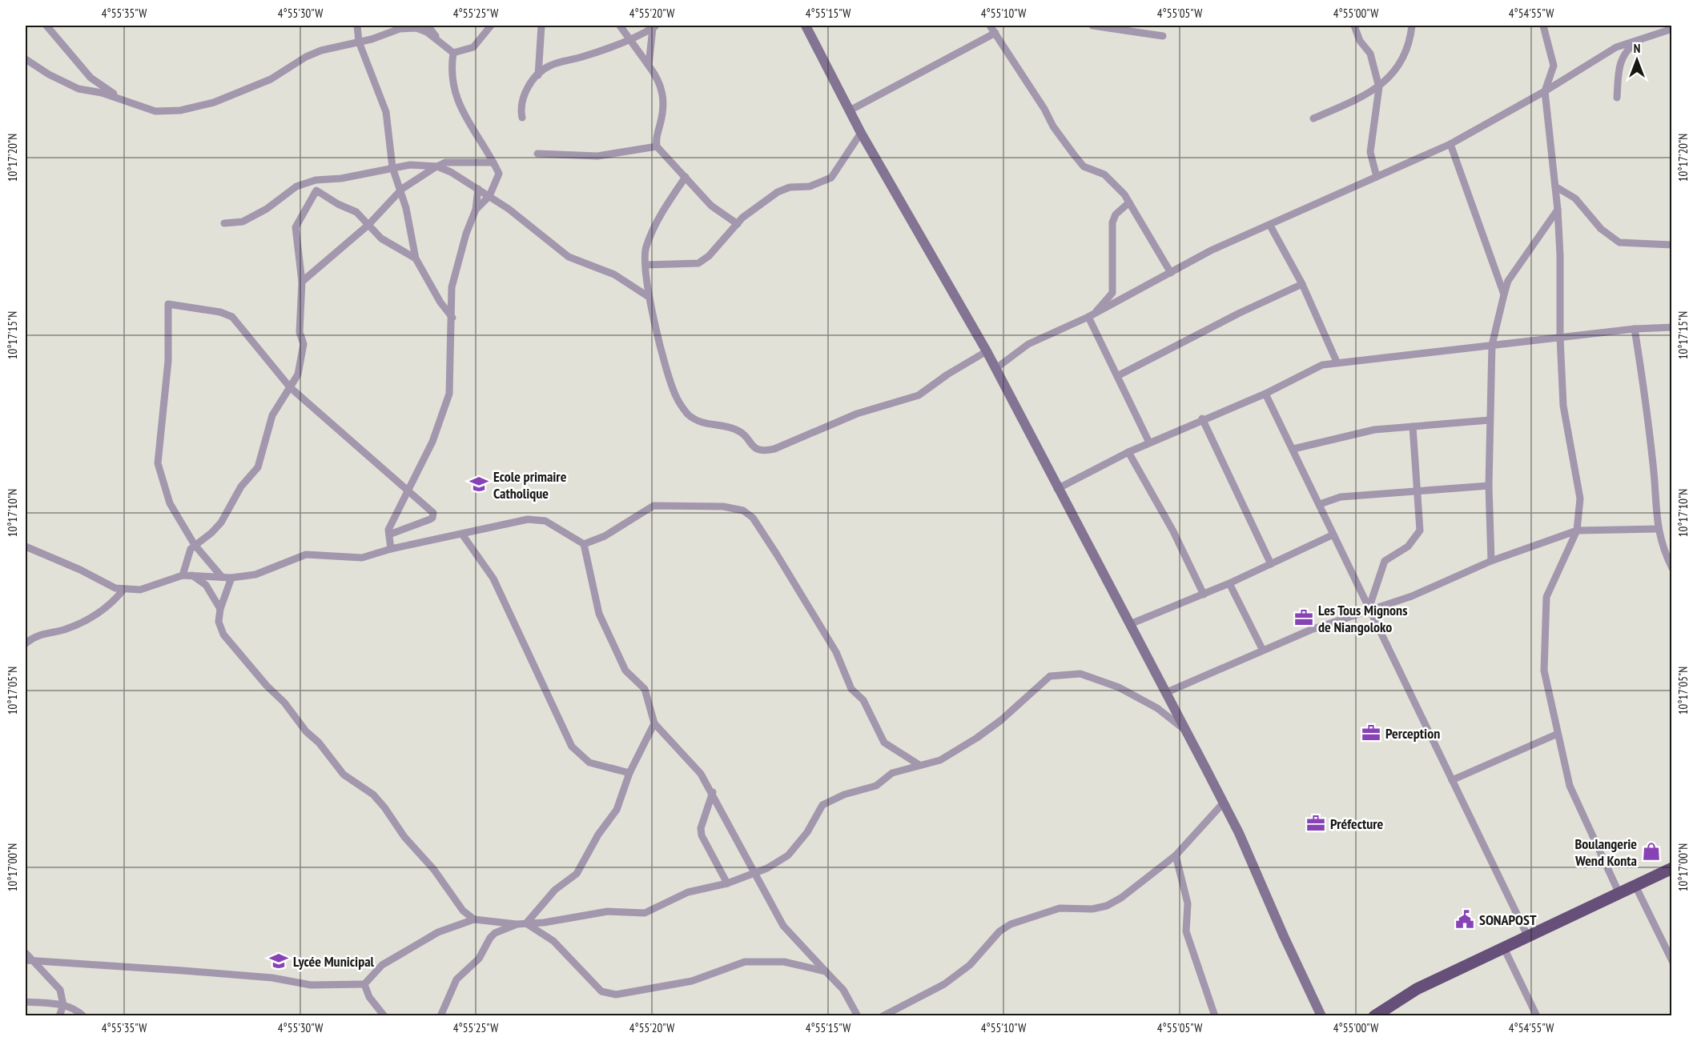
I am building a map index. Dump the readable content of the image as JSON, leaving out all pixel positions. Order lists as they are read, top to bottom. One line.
{"places":{"school or university":["Ecole primaire Catholique","Lycée Municipal"],"office":["Les Tous Mignons de Niangoloko","Perception","Préfecture"],"shop":["Boulangerie Wend Konta"],"public building":["SONAPOST"]},"north":"top","coordinates":["4°55'35\"W","4°55'30\"W","4°55'25\"W","4°55'20\"W","4°55'15\"W","4°55'10\"W","4°55'05\"W","4°55'00\"W","4°54'55\"W","10°17'20\"N","10°17'15\"N","10°17'10\"N","10°17'05\"N","10°17'00\"N"]}
